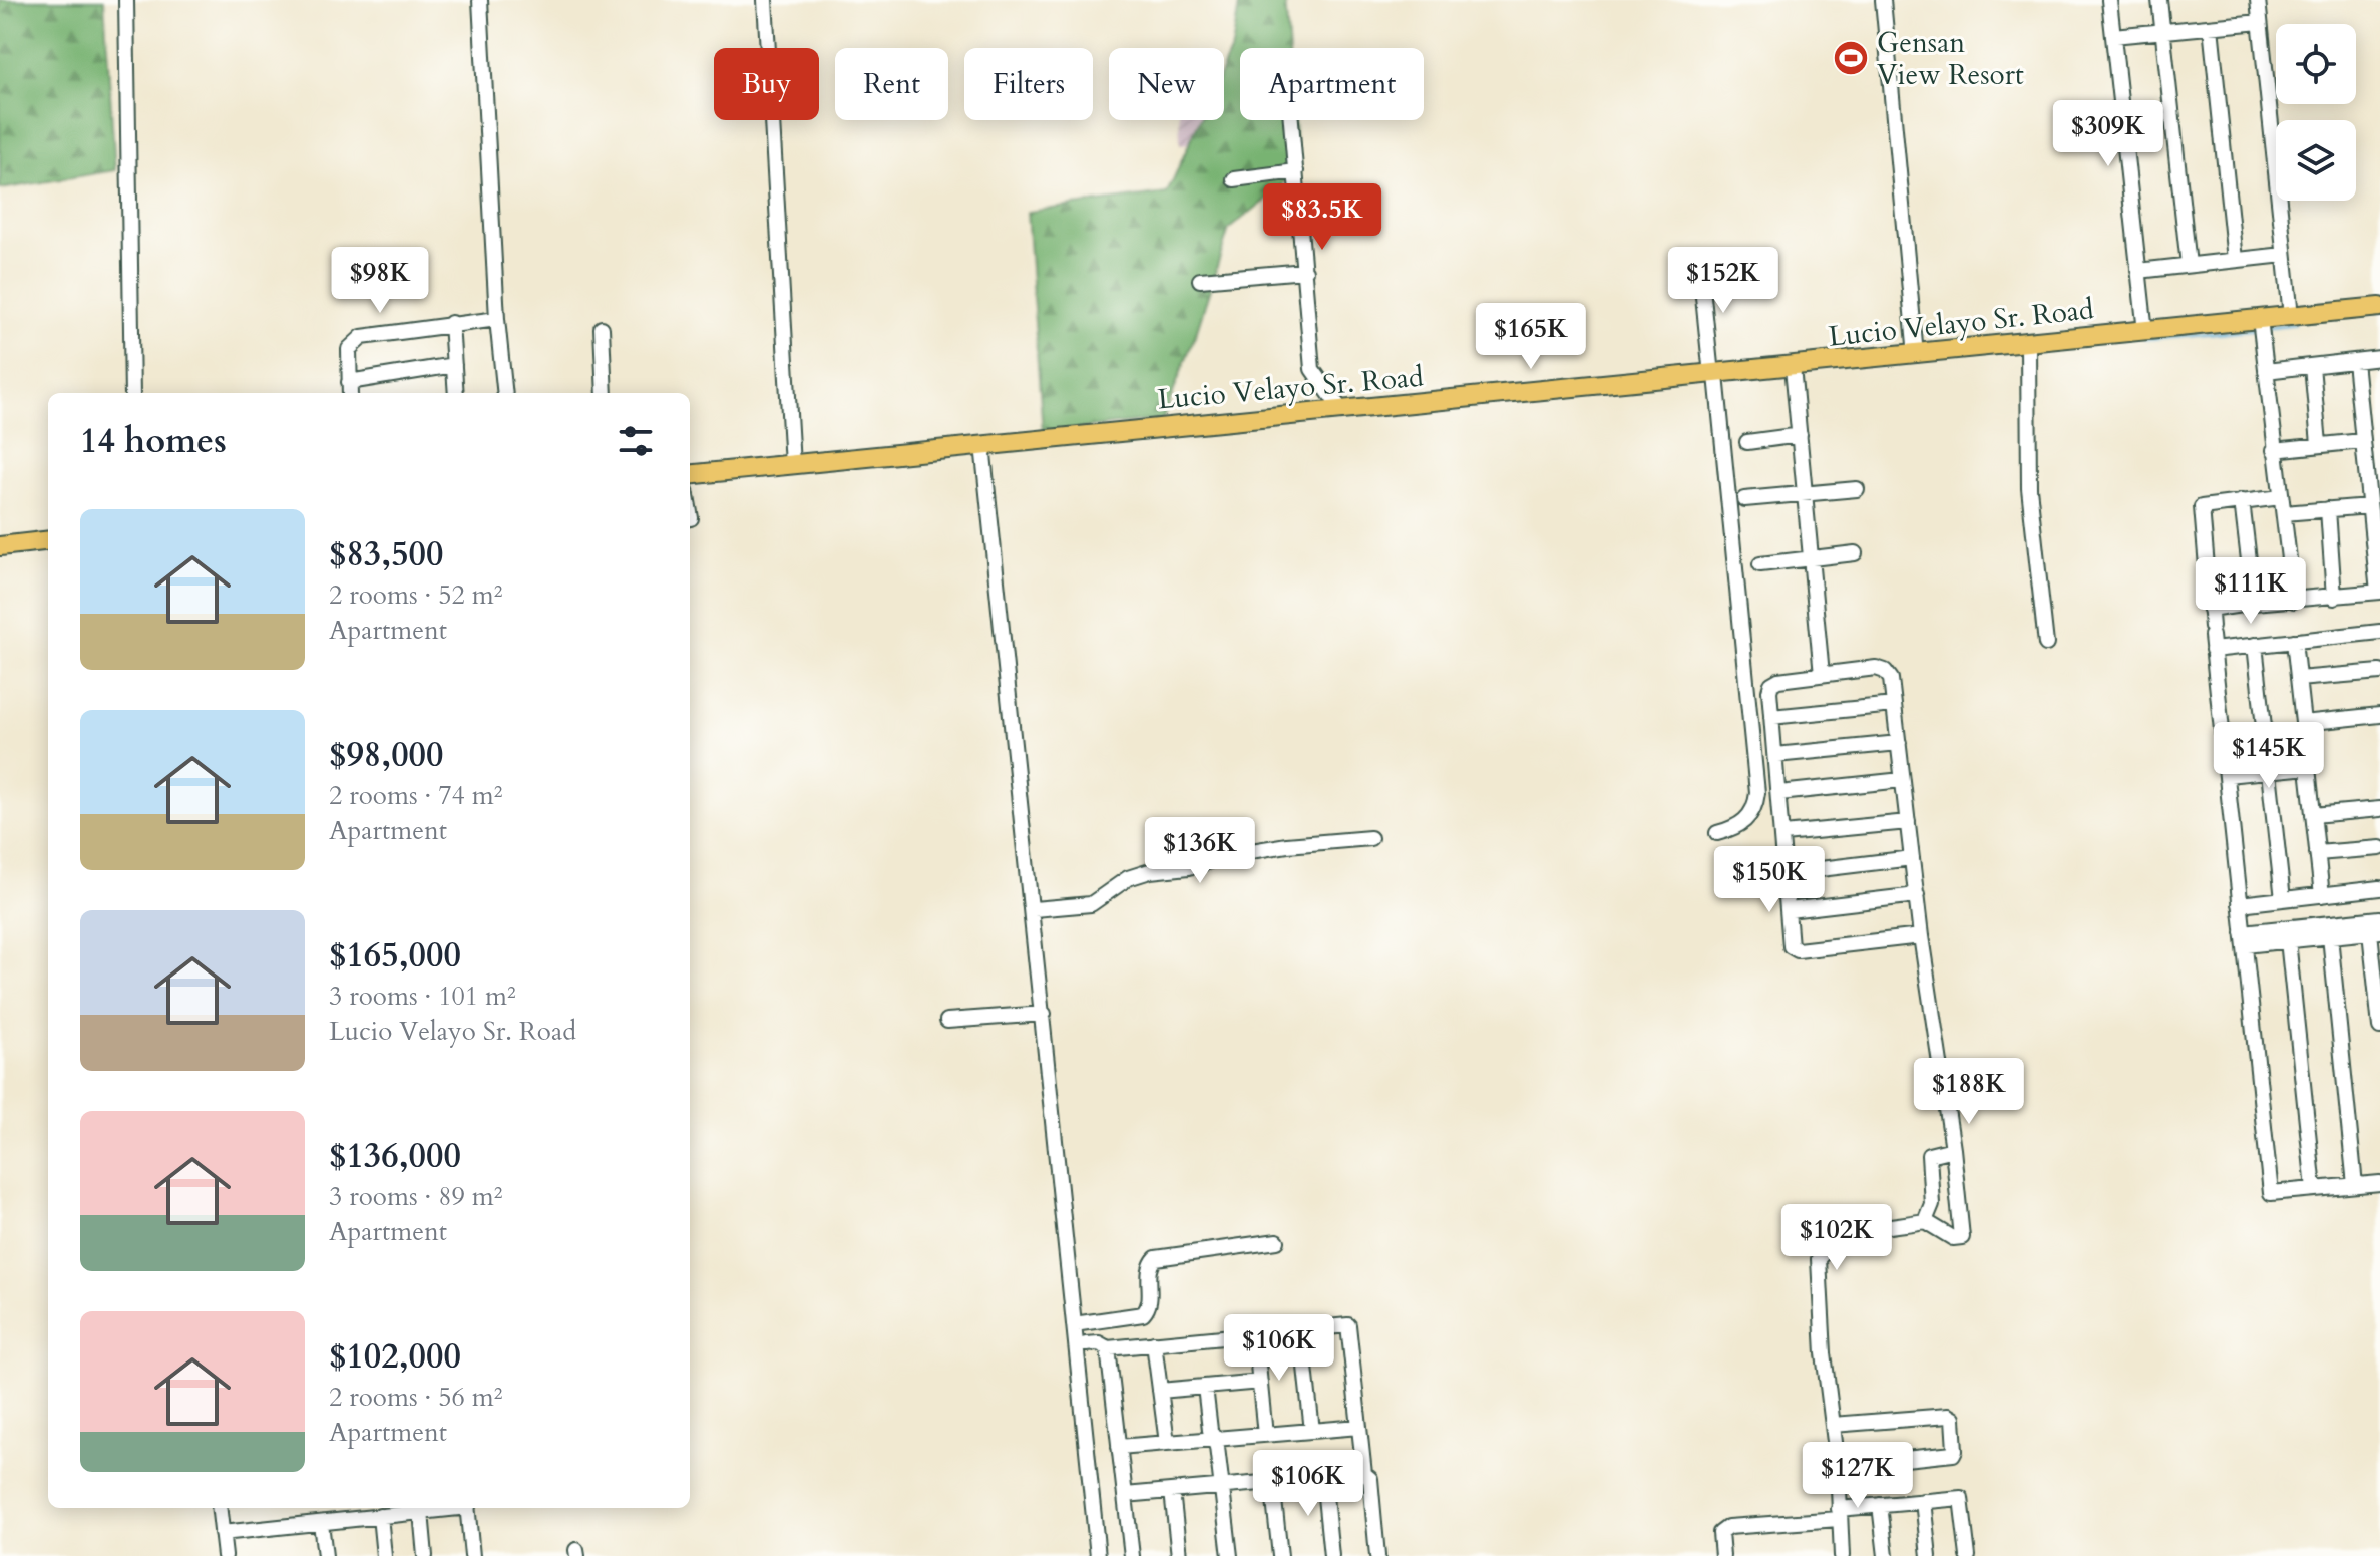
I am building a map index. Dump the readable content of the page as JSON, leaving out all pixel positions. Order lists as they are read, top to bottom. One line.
{"streets":{"main road":["Lucio Velayo Sr. Road"]},"places":{"sports":["Gensan View Resort"]},"page":{"chip":["Buy","Rent","Filters","New","Apartment"],"price":["$309K","$83.5K","$98K","$152K","$165K","$111K","$145K","$136K","$150K","$188K","$102K","$106K","$127K","$106K"],"heading":"14 homes","list":[{"name":"$83,500","note":"2 rooms · 52 m² · Apartment"},{"name":"$98,000","note":"2 rooms · 74 m² · Apartment"},{"name":"$165,000","note":"3 rooms · 101 m² · Lucio Velayo Sr. Road"},{"name":"$136,000","note":"3 rooms · 89 m² · Apartment"},{"name":"$102,000","note":"2 rooms · 56 m² · Apartment"}]}}
